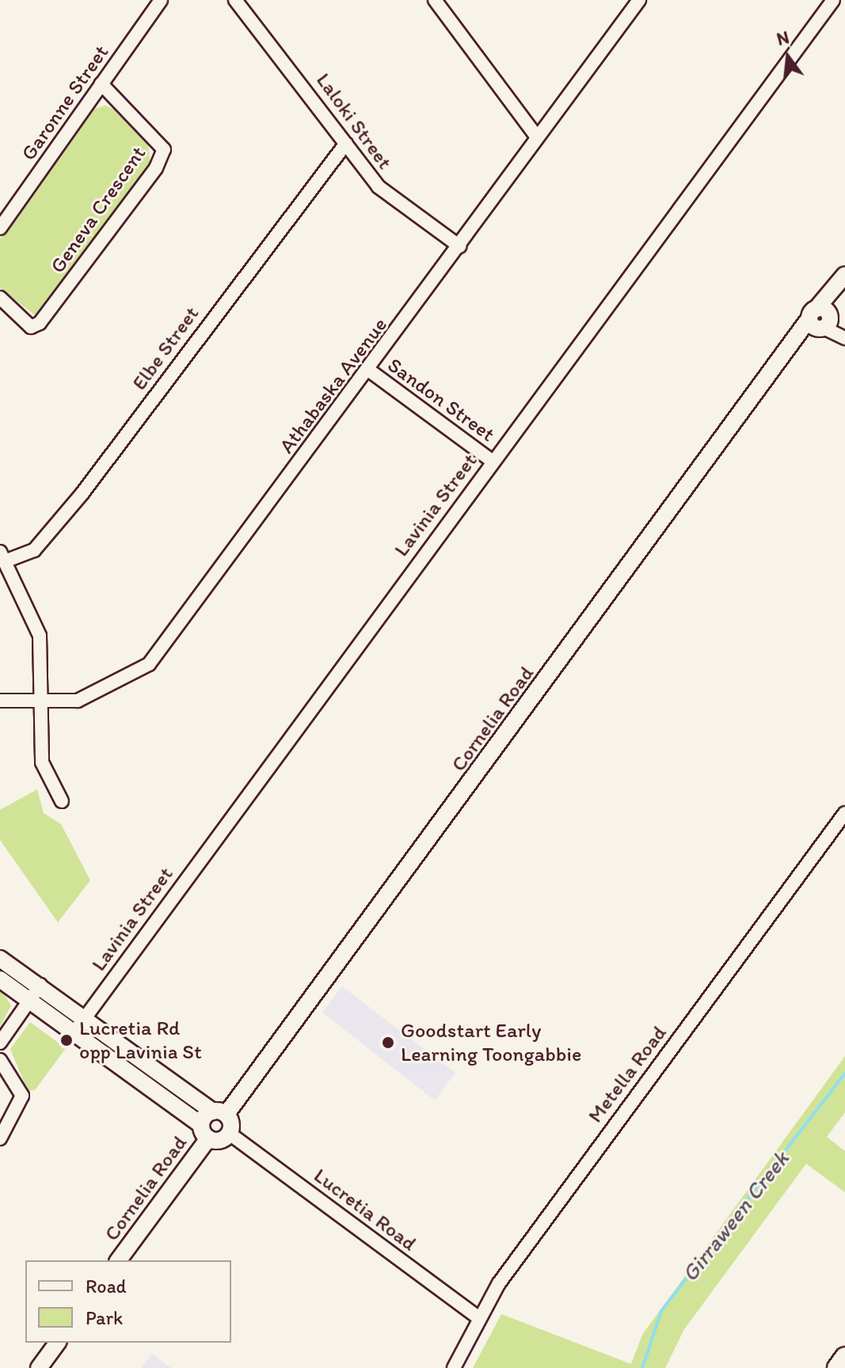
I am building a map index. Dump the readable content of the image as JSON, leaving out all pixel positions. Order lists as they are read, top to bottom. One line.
{"streets":{"street":["Garonne Street","Laloki Street","Geneva Crescent","Elbe Street","Athabaska Avenue","Sandon Street","Lavinia Street","Cornelia Road","Metella Road","Lucretia Road"]},"crossings":[["Garonne Street","Geneva Crescent"],["Laloki Street","Elbe Street"],["Laloki Street","Athabaska Avenue"],["Athabaska Avenue","Sandon Street"],["Sandon Street","Lavinia Street"],["Metella Road","Lucretia Road"]],"water":["Girraween Creek"],"places":["Lucretia Rd opp Lavinia St","Goodstart Early Learning Toongabbie"],"legend":["Road","Park"],"north":"top"}
